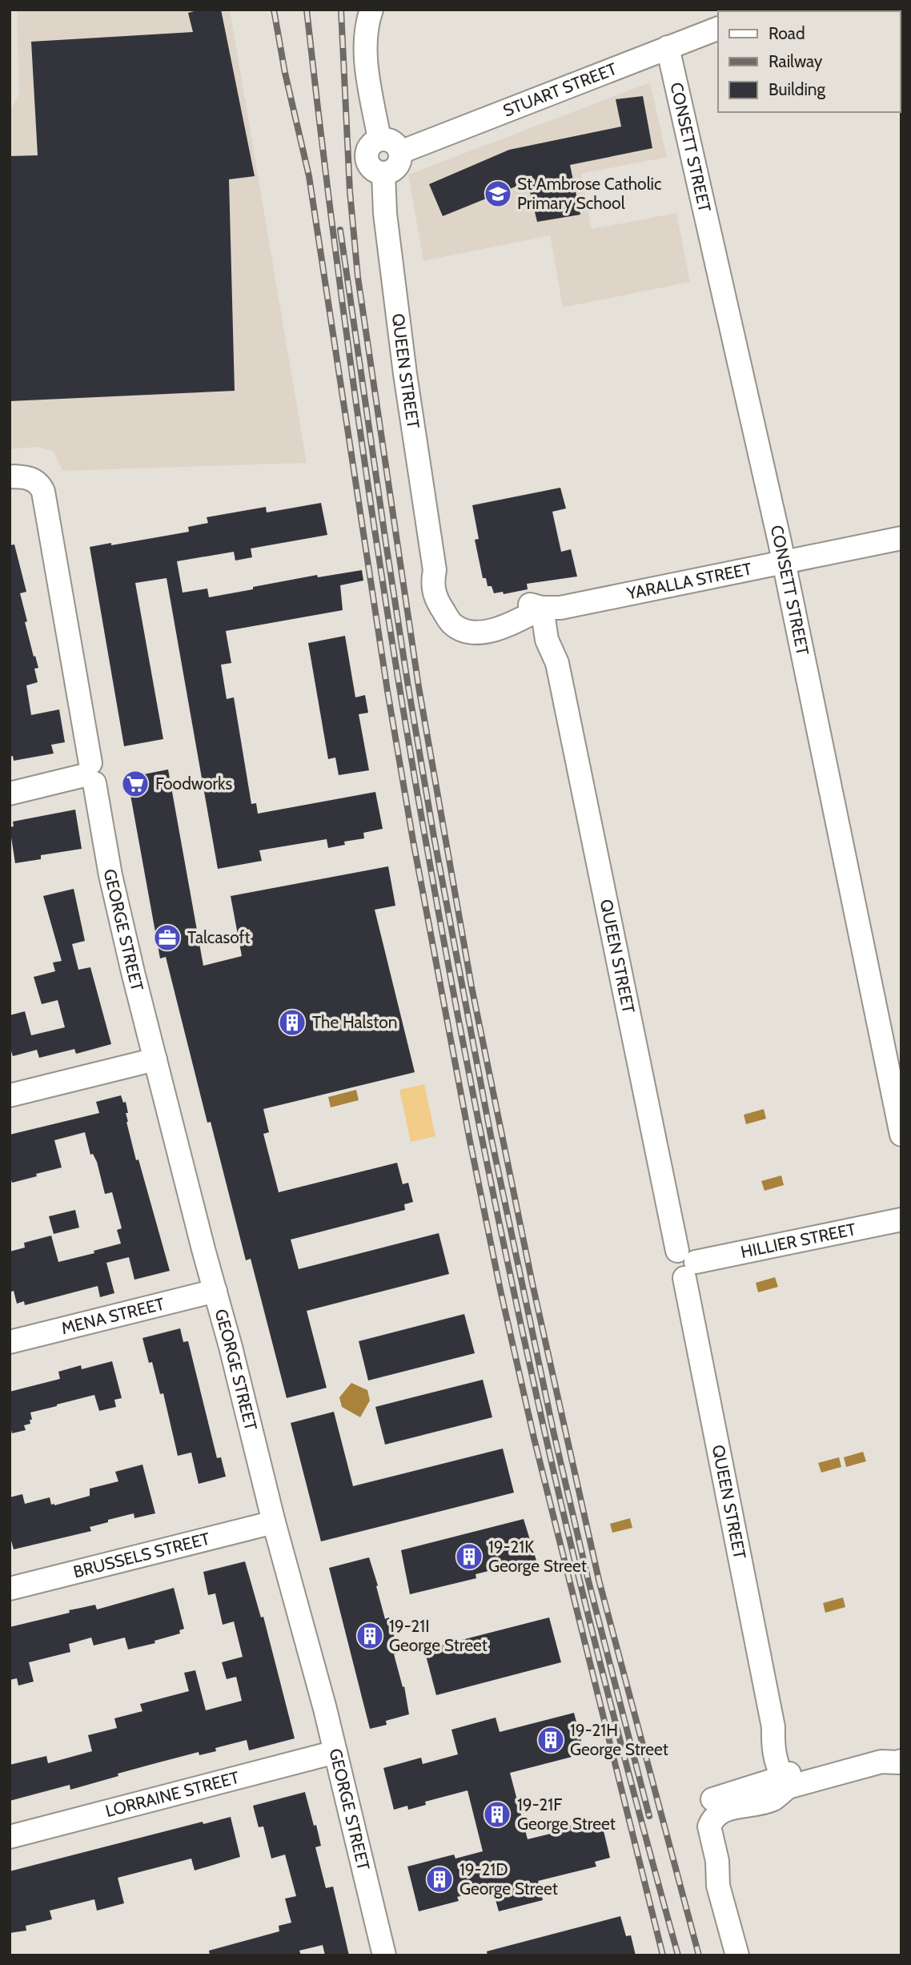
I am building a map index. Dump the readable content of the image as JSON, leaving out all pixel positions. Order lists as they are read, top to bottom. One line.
{"streets":{"street":["STUART STREET","CONSETT STREET","QUEEN STREET","YARALLA STREET","GEORGE STREET","HILLIER STREET","MENA STREET","BRUSSELS STREET","LORRAINE STREET"]},"crossings":[["STUART STREET","CONSETT STREET"],["STUART STREET","QUEEN STREET"],["CONSETT STREET","YARALLA STREET"],["QUEEN STREET","YARALLA STREET"],["QUEEN STREET","HILLIER STREET"],["GEORGE STREET","MENA STREET"],["GEORGE STREET","BRUSSELS STREET"],["GEORGE STREET","LORRAINE STREET"]],"places":{"school or university":["St Ambrose Catholic Primary School"],"supermarket":["Foodworks"],"office":["Talcasoft"],"building":["The Halston","19-21K George Street","19-21I George Street","19-21H George Street","19-21F George Street","19-21D George Street"]},"legend":["Road","Railway","Building"]}
